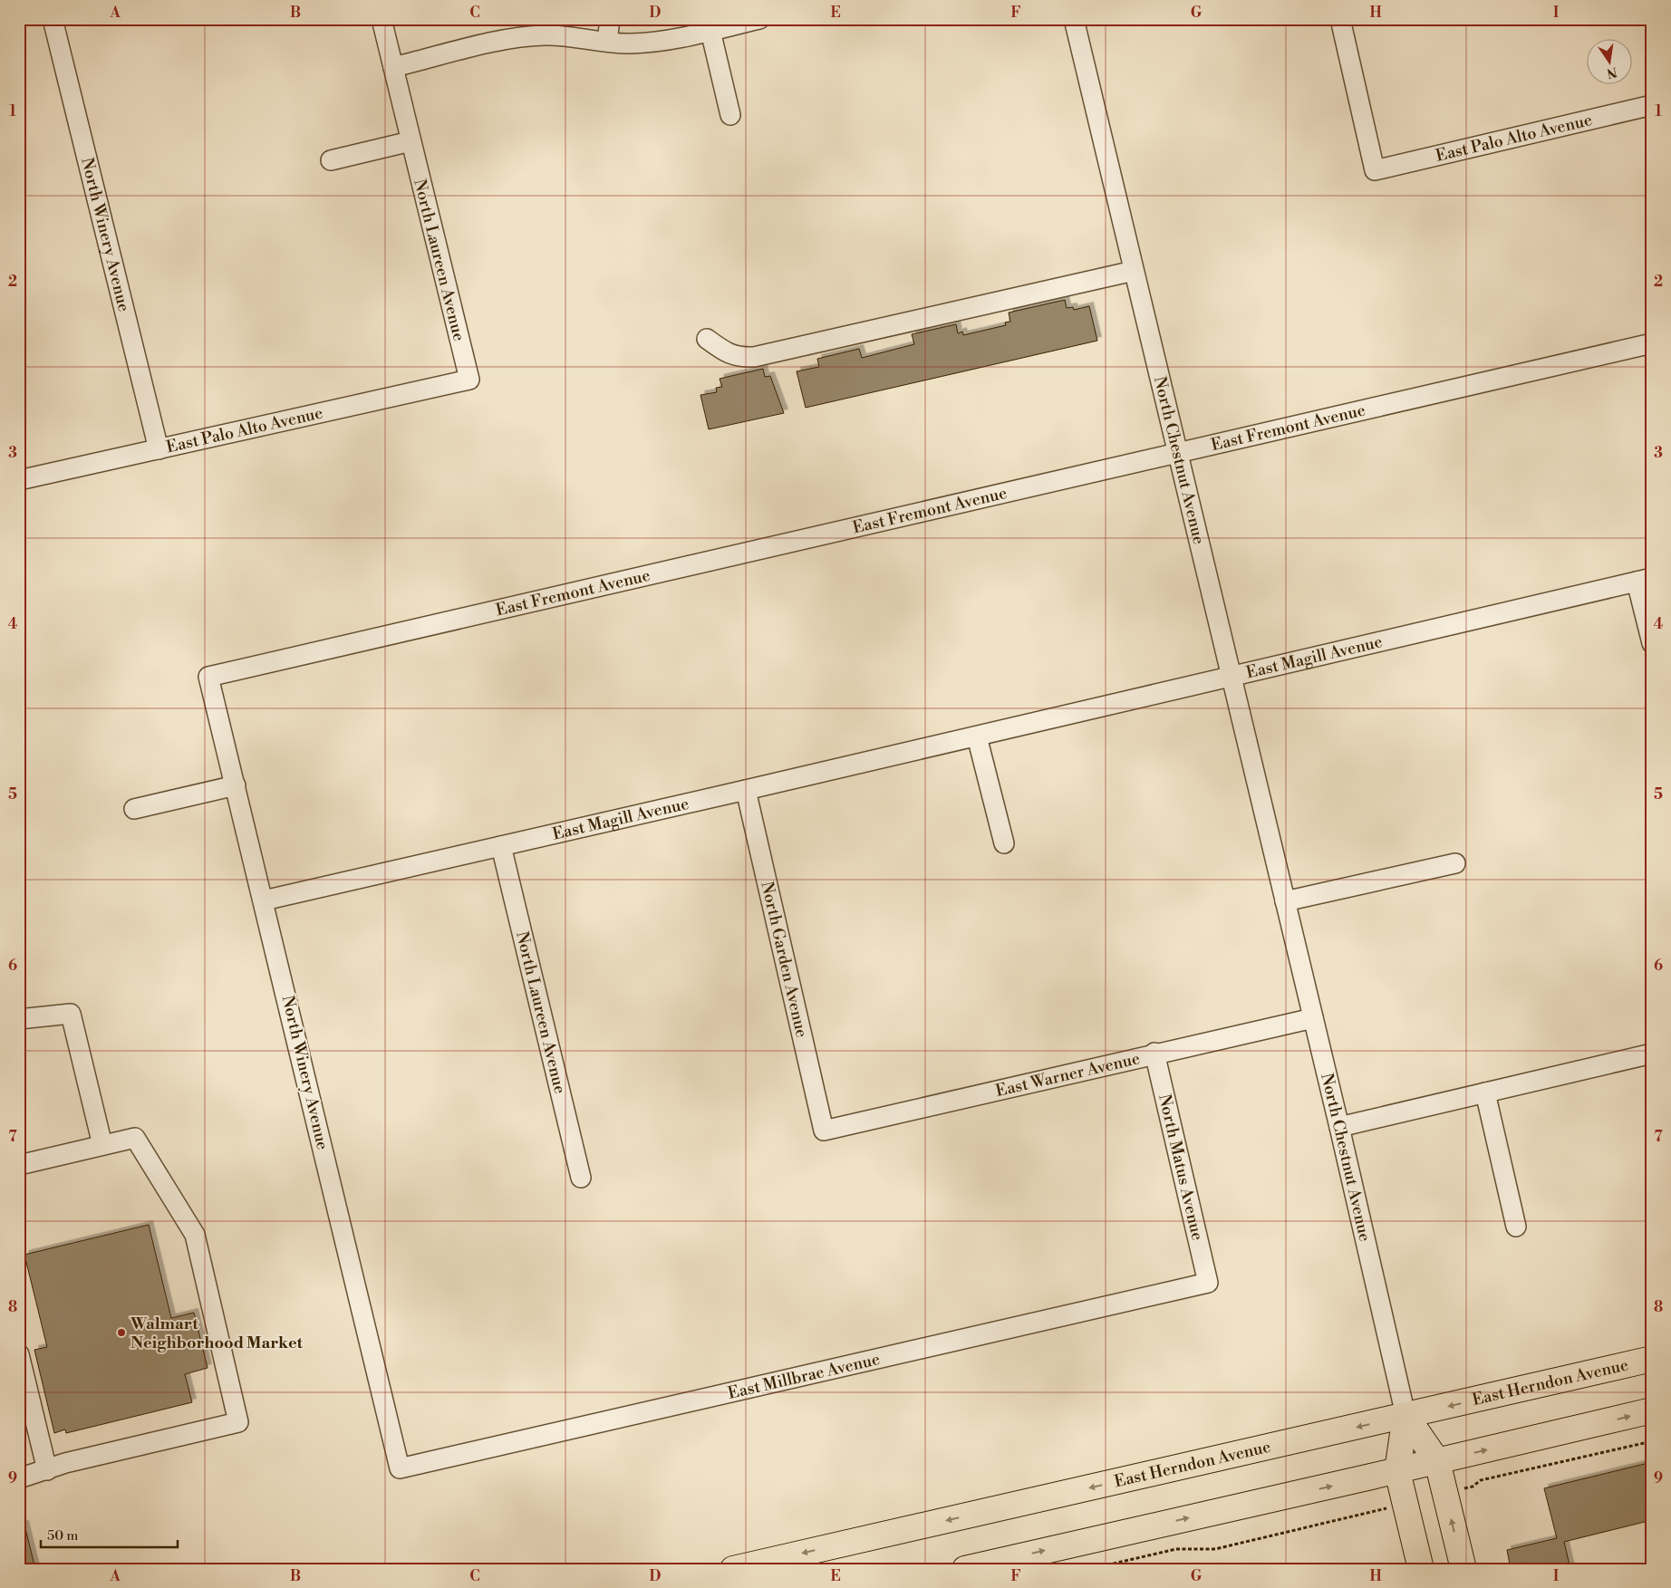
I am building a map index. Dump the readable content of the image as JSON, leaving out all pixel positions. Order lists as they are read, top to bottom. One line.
{"streets":{"main road":["North Chestnut Avenue","East Herndon Avenue"],"street":["East Palo Alto Avenue","North Winery Avenue","North Laureen Avenue","East Fremont Avenue","East Magill Avenue","North Garden Avenue","East Warner Avenue","North Matus Avenue","East Millbrae Avenue"]},"crossings":[["East Palo Alto Avenue","North Winery Avenue"],["East Palo Alto Avenue","North Laureen Avenue"],["North Winery Avenue","East Fremont Avenue"],["North Winery Avenue","East Magill Avenue"],["North Winery Avenue","East Millbrae Avenue"],["North Laureen Avenue","East Magill Avenue"],["East Fremont Avenue","North Chestnut Avenue"],["North Chestnut Avenue","East Magill Avenue"],["North Chestnut Avenue","East Warner Avenue"],["North Chestnut Avenue","East Herndon Avenue"],["East Magill Avenue","North Garden Avenue"],["North Garden Avenue","East Warner Avenue"],["East Warner Avenue","North Matus Avenue"],["North Matus Avenue","East Millbrae Avenue"]],"places":["Walmart Neighborhood Market"],"scale_bar":"50 m","north":"bottom","grid":{"columns":["A","B","C","D","E","F","G","H","I"],"rows":["1","2","3","4","5","6","7","8","9"]}}
